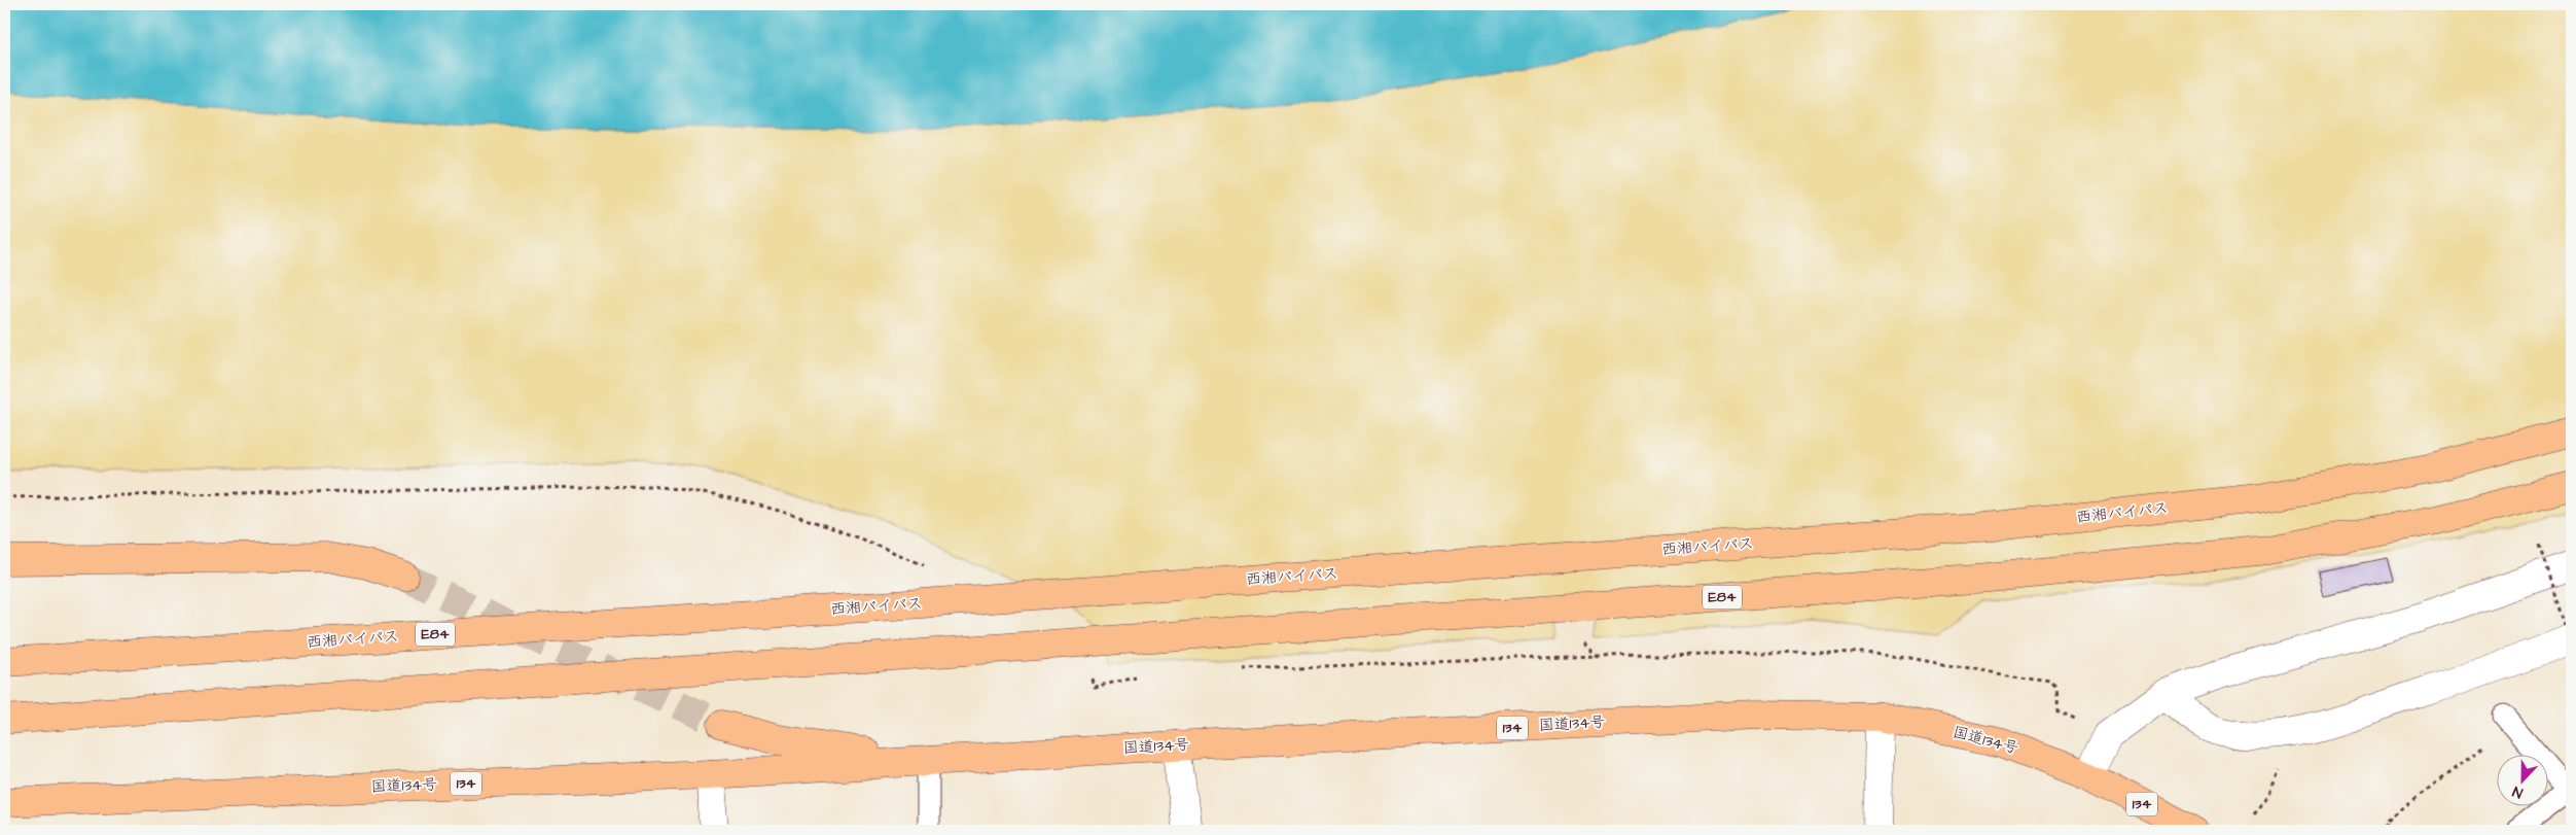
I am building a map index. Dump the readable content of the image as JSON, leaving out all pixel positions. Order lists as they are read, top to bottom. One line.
{"streets":{"highway":["西湘バイパス","E84","国道134号","134"]},"north":"bottom"}
